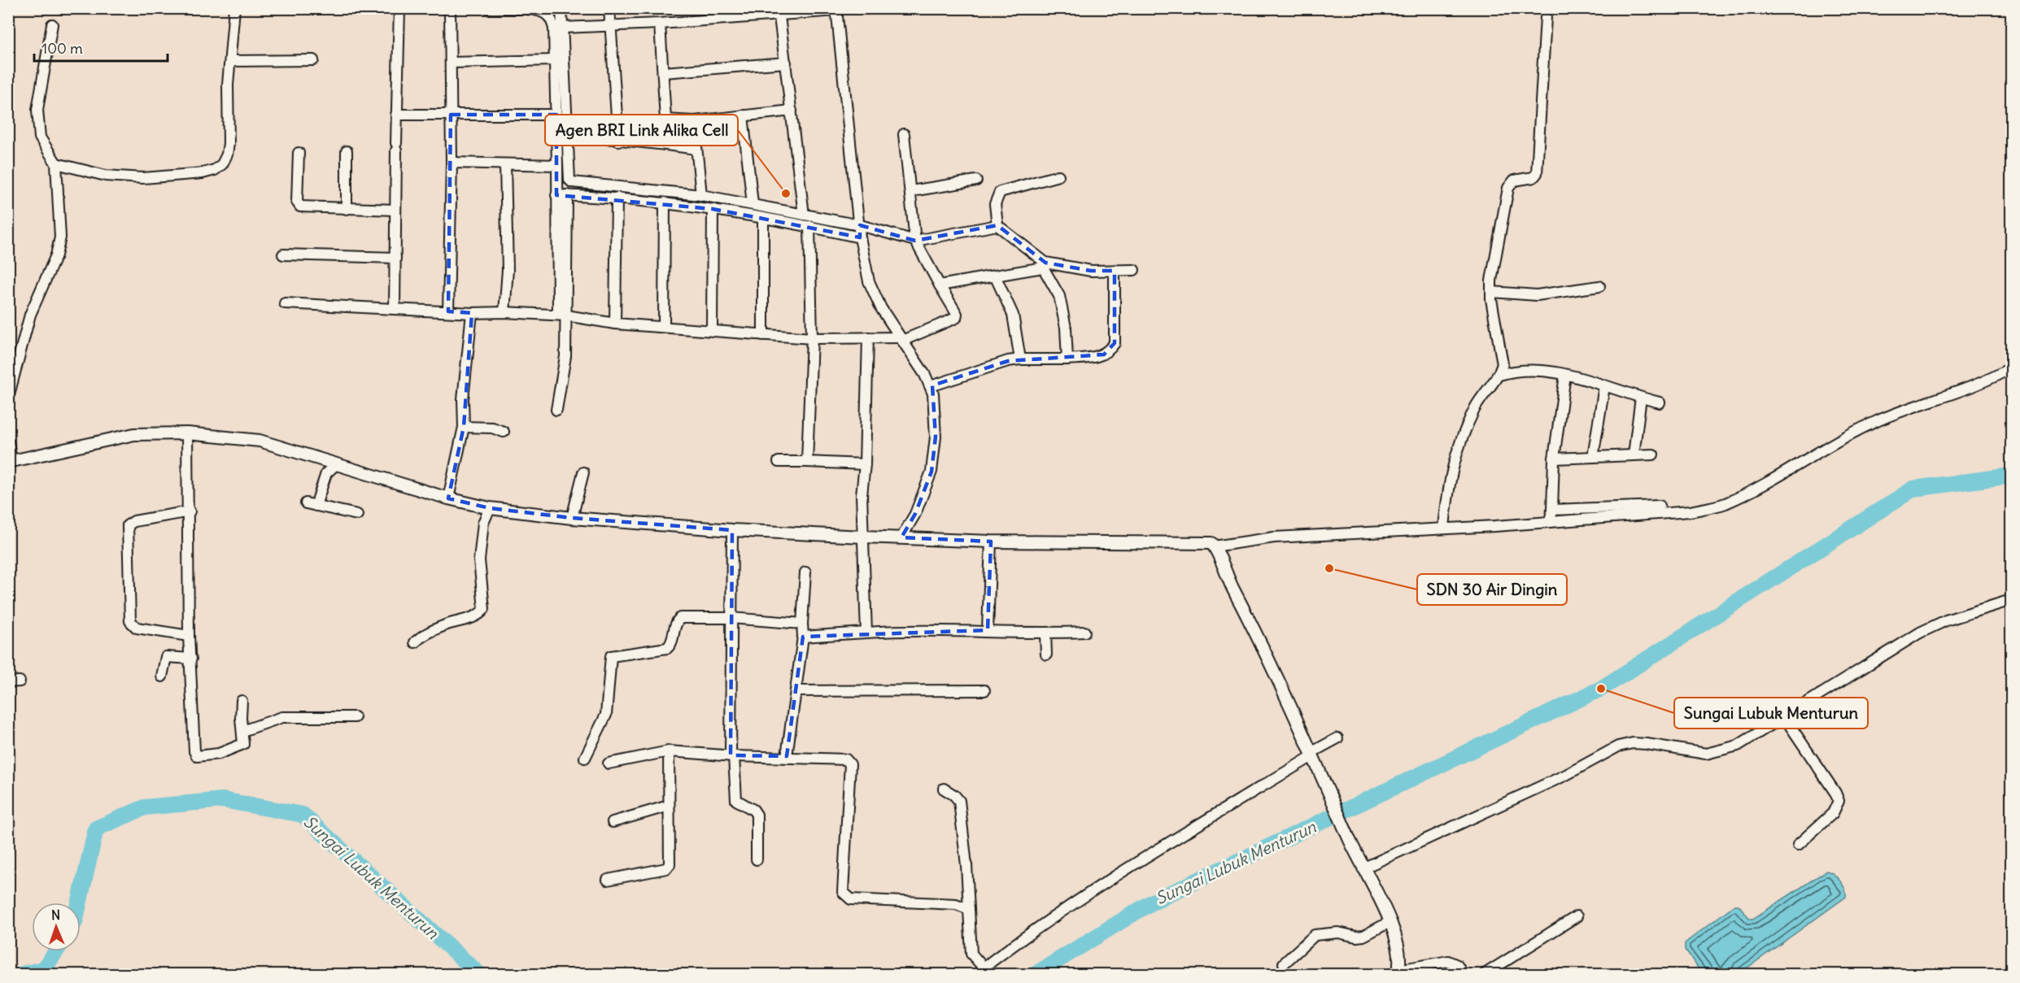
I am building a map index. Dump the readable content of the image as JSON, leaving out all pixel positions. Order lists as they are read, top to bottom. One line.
{"water":["Sungai Lubuk Menturun"],"places":["Agen BRI Link Alika Cell","SDN 30 Air Dingin","Sungai Lubuk Menturun"],"scale_bar":"100 m","north":"top"}
